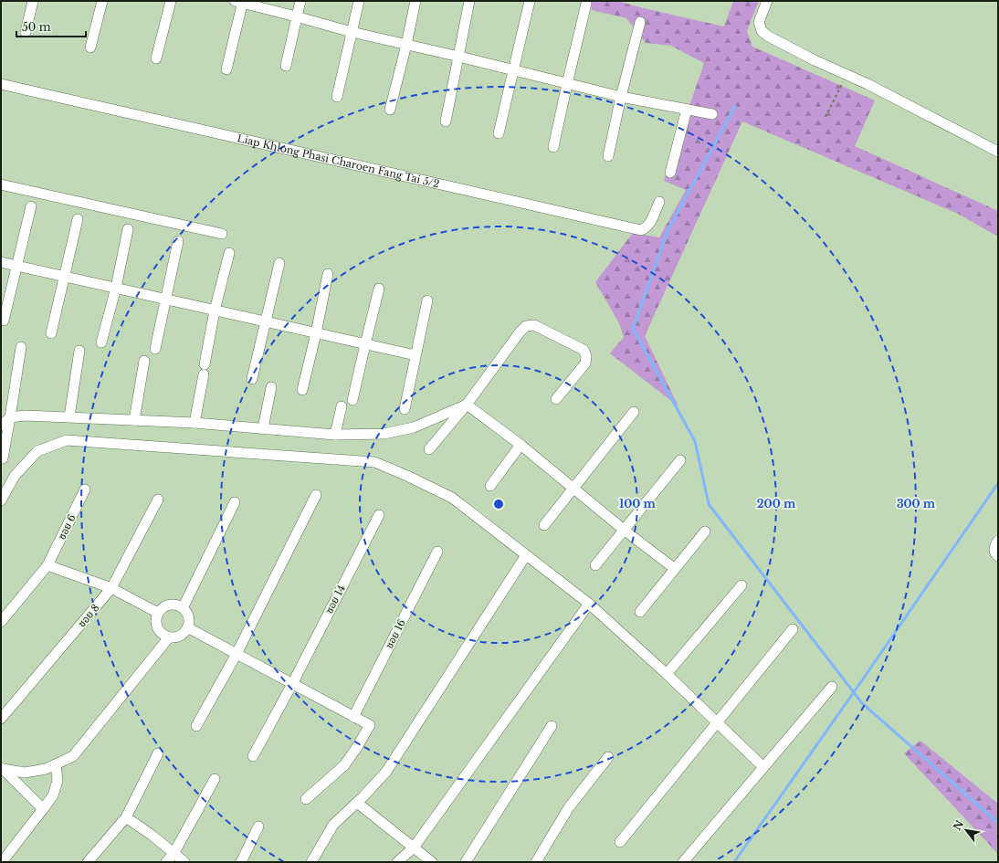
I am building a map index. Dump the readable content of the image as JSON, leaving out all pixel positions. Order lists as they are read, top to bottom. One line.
{"streets":{"street":["Liap Khlong Phasi Charoen Fang Tai 5/2","ซอย 6","ซอย 14","ซอย 8","ซอย 16"]},"scale_bar":"50 m","north":"top left","rings":["100 m","200 m","300 m"]}
